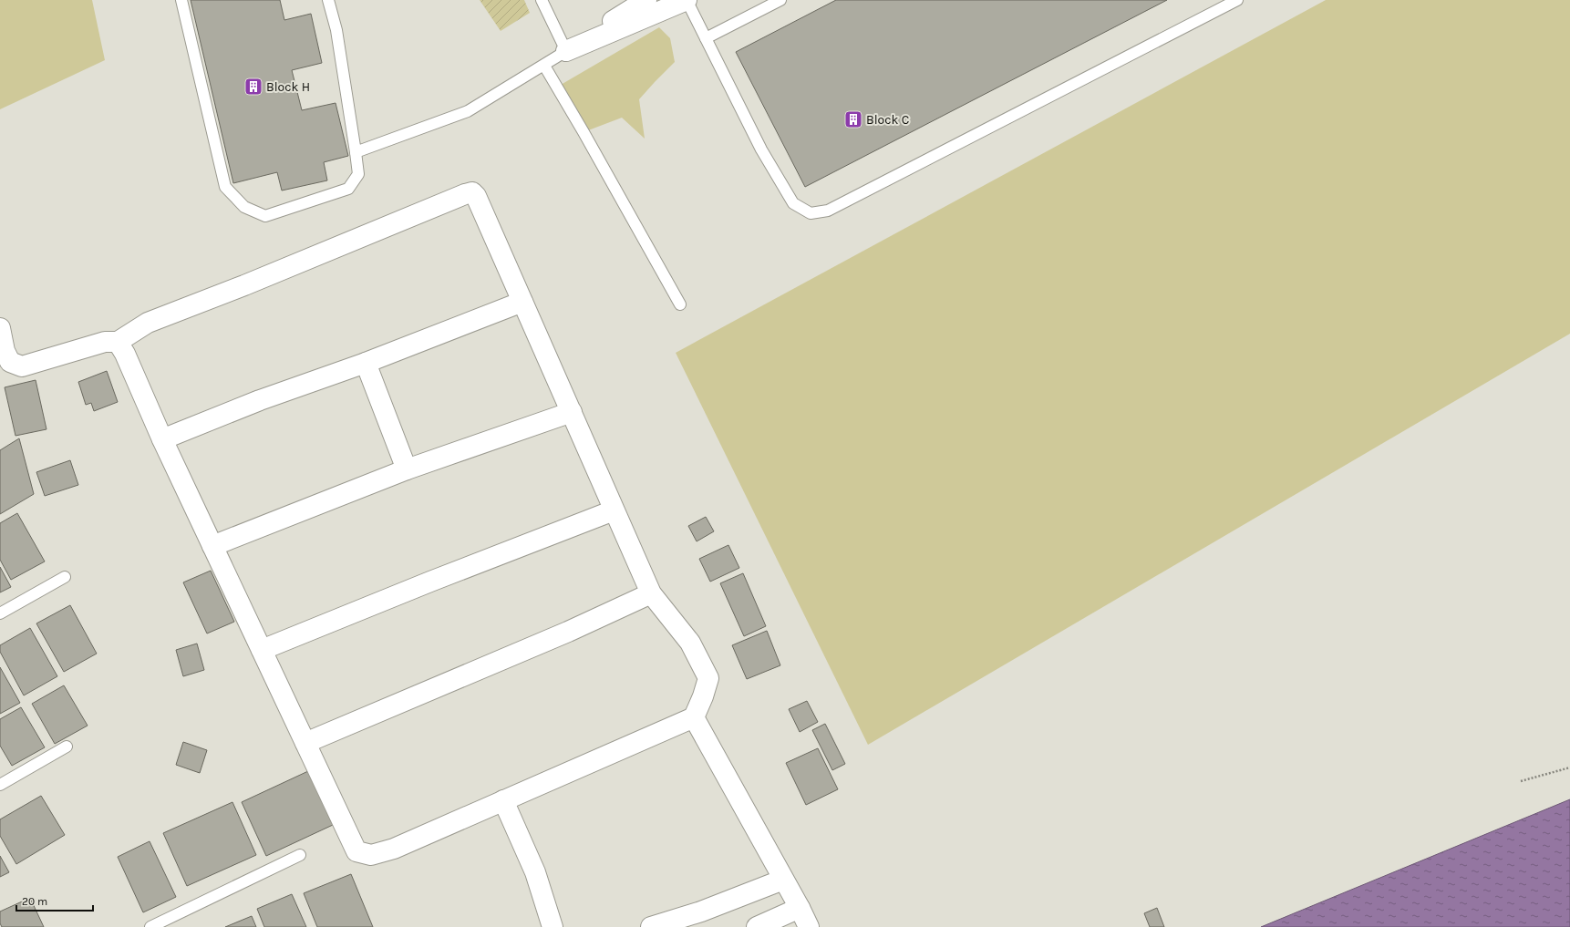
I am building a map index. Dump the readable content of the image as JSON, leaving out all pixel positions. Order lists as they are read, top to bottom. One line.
{"places":{"building":["Block H","Block C"]},"scale_bar":"20 m"}
